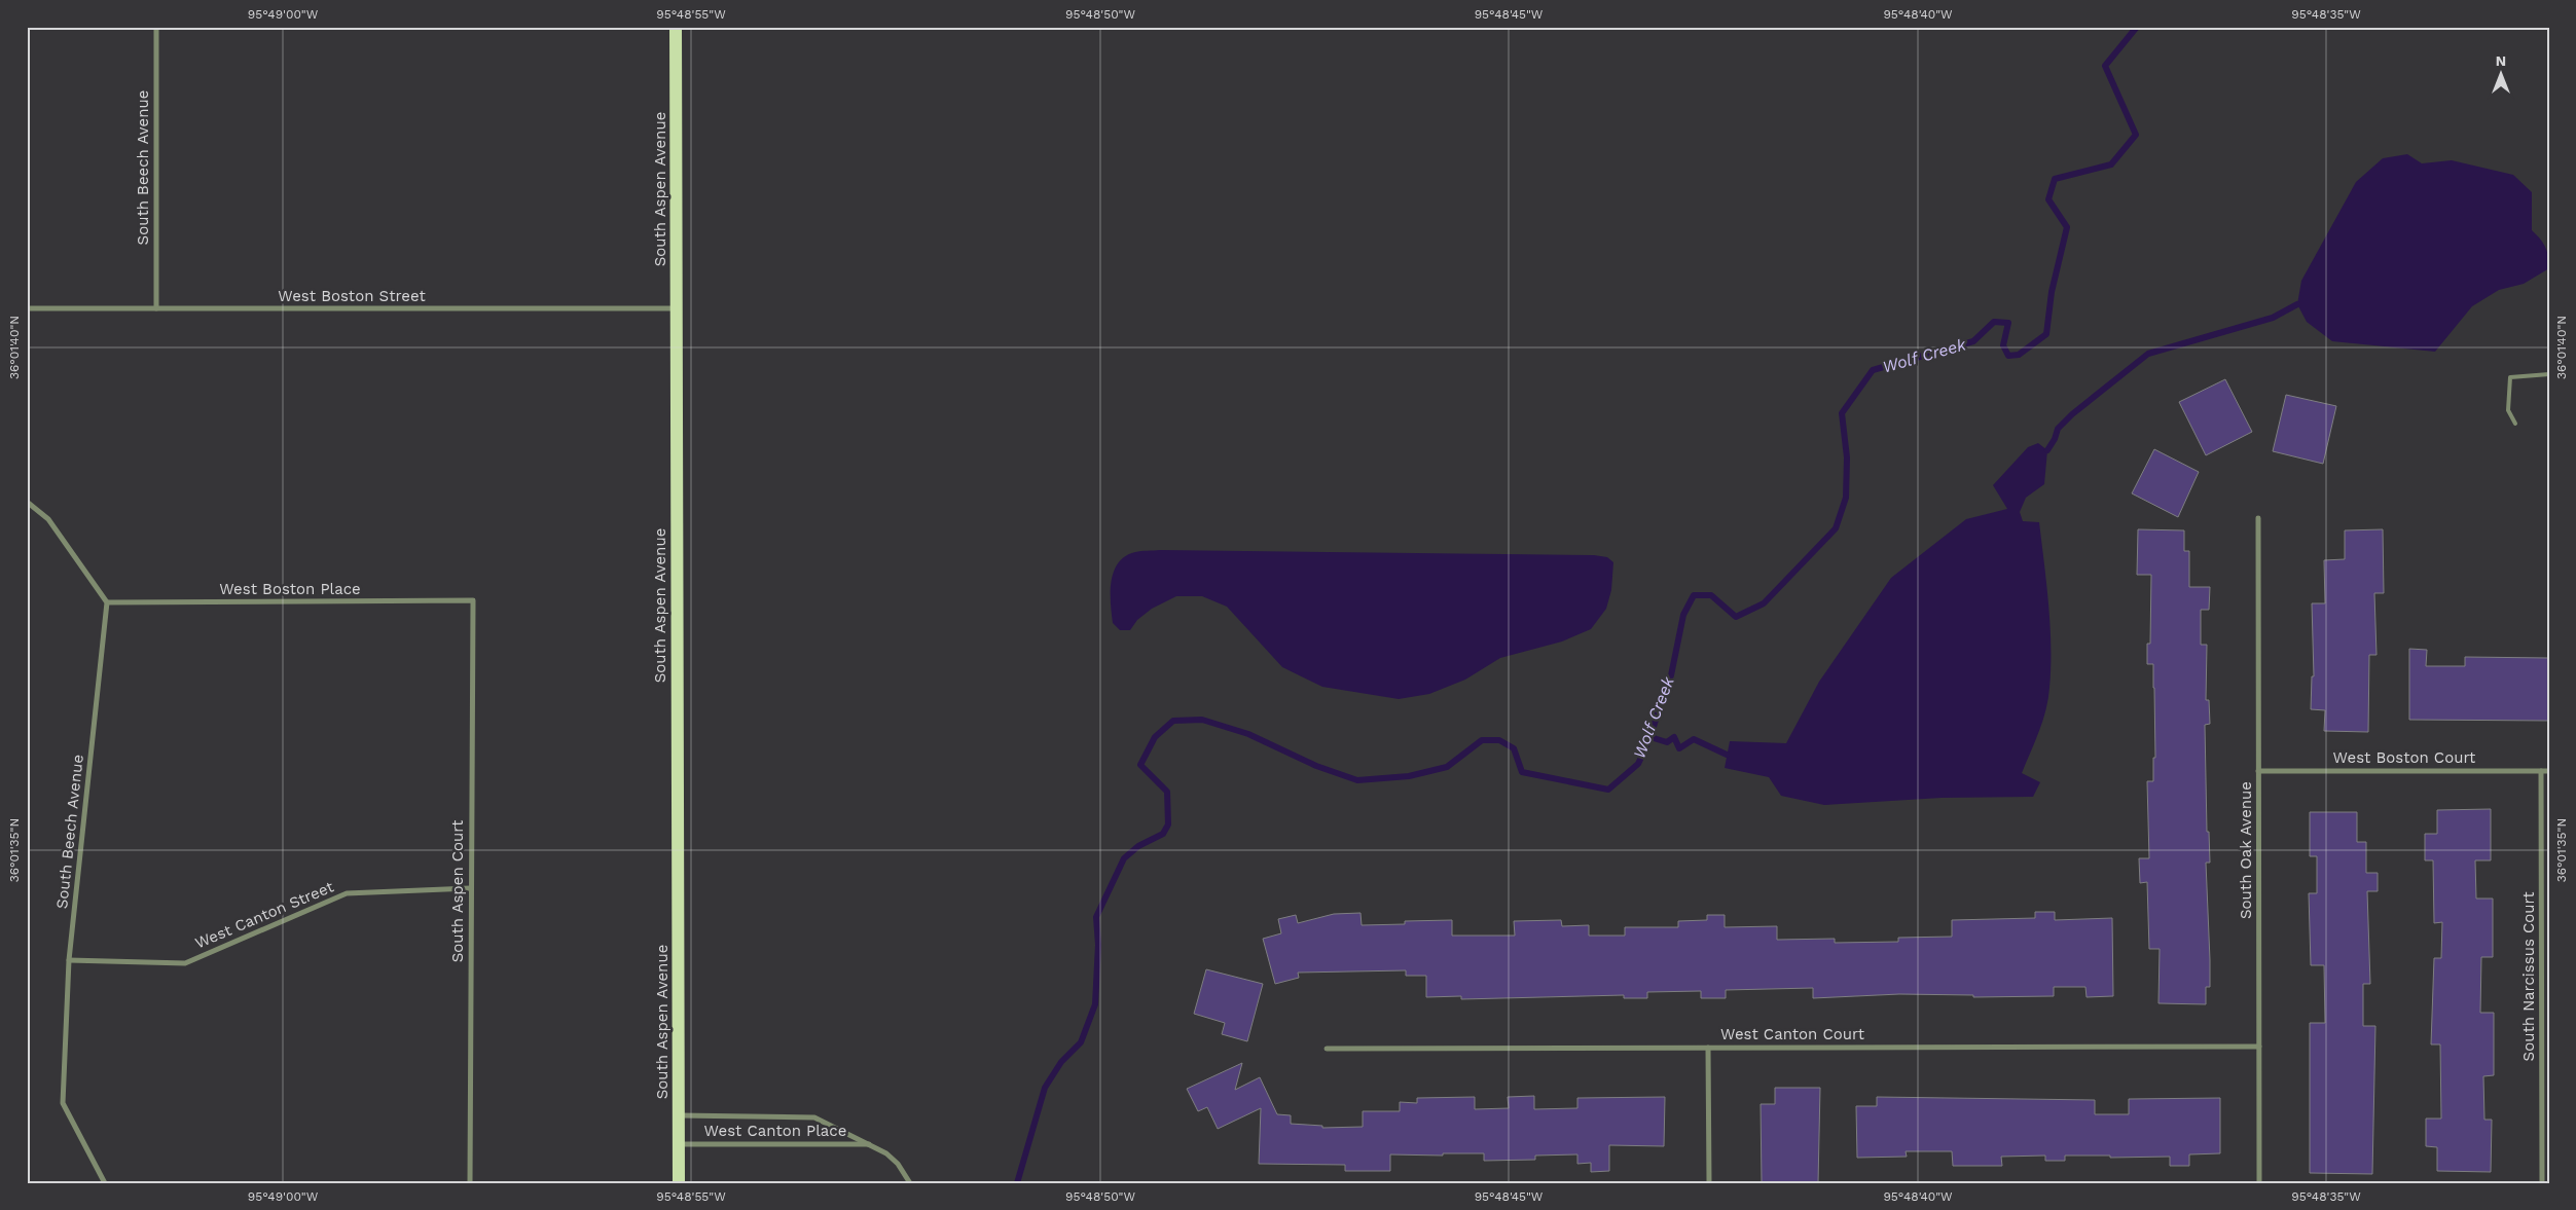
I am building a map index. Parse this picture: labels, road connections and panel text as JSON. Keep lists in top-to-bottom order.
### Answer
{
  "streets": {
    "main road": ["South Aspen Avenue"],
    "street": [
      "South Beech Avenue",
      "West Boston Street",
      "West Boston Place",
      "West Boston Court",
      "South Oak Avenue",
      "South Aspen Court",
      "West Canton Street",
      "South Narcissus Court",
      "West Canton Court",
      "West Canton Place"
    ]
  },
  "crossings": [
    ["South Beech Avenue", "West Boston Street"],
    ["South Beech Avenue", "West Boston Place"],
    ["South Beech Avenue", "West Canton Street"],
    ["South Aspen Avenue", "West Boston Street"],
    ["South Aspen Avenue", "West Canton Place"],
    ["West Boston Place", "South Aspen Court"],
    ["West Boston Court", "South Oak Avenue"],
    ["West Boston Court", "South Narcissus Court"],
    ["South Oak Avenue", "West Canton Court"],
    ["South Aspen Court", "West Canton Street"]
  ],
  "water": ["Wolf Creek"],
  "north": "top",
  "coordinates": [
    "95°49'00\"W",
    "95°48'55\"W",
    "95°48'50\"W",
    "95°48'45\"W",
    "95°48'40\"W",
    "95°48'35\"W",
    "36°01'40\"N",
    "36°01'35\"N"
  ]
}
